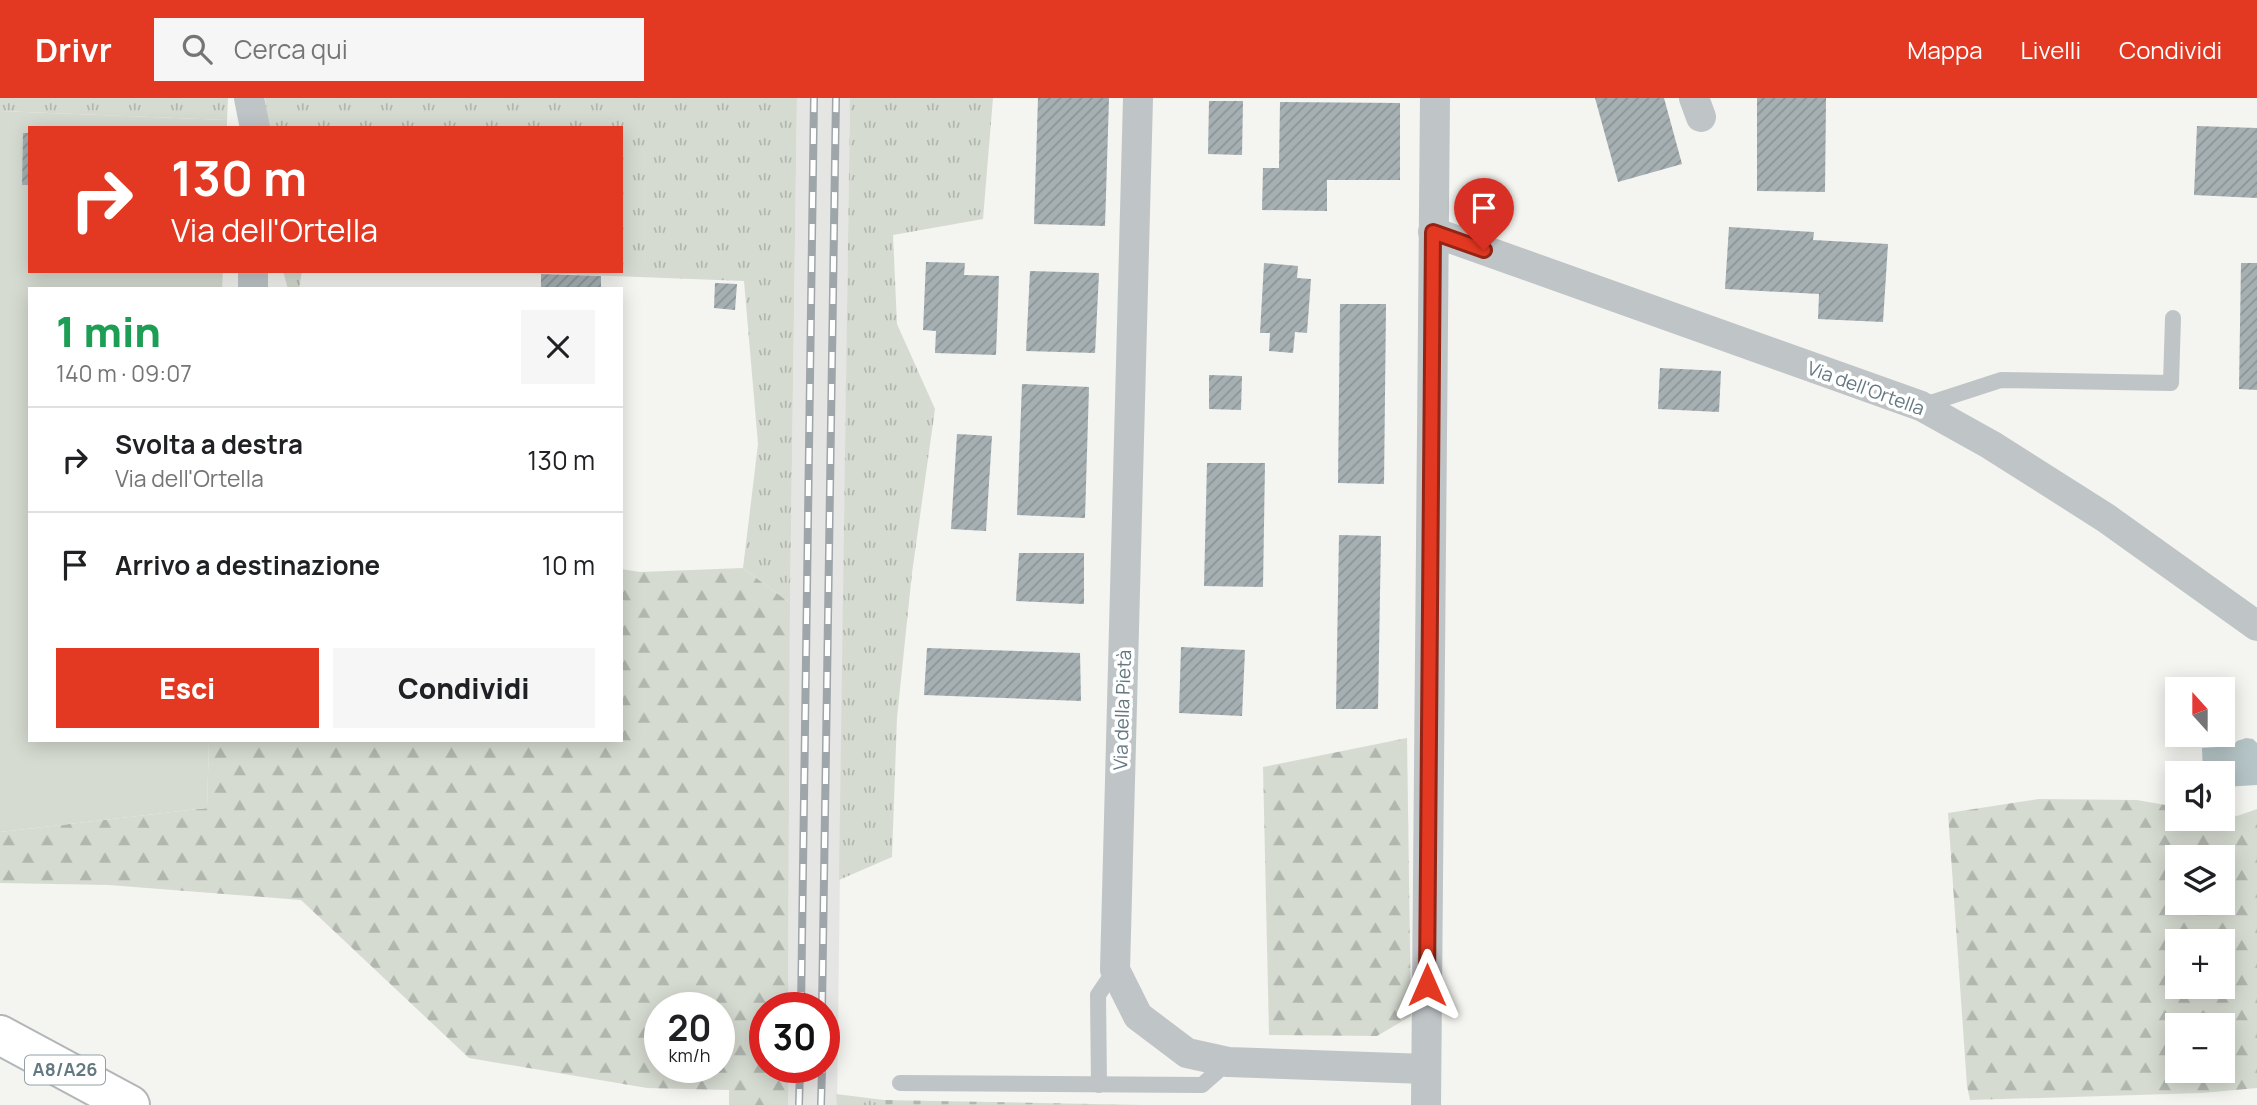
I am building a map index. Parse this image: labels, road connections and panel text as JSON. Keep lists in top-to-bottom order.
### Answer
{
  "streets": {
    "highway": ["A8/A26"],
    "street": ["Via dell'Ortella", "Via della Pietà"]
  },
  "north": "top",
  "page": {
    "header": "Drivr",
    "search": "Cerca qui",
    "nav": ["Mappa", "Livelli", "Condividi"],
    "turn": ["130 m", "Via dell'Ortella"],
    "heading": ["1 min", "140 m · 09:07"],
    "list": [
      {
        "name": "Svolta a destra",
        "note": "Via dell'Ortella",
        "value": "130 m"
      },
      {
        "name": "Arrivo a destinazione",
        "value": "10 m"
      }
    ],
    "buttons": ["Esci", "Condividi"],
    "map_buttons": ["+", "−"],
    "speed": "20 km/h",
    "limit": "30"
  }
}
